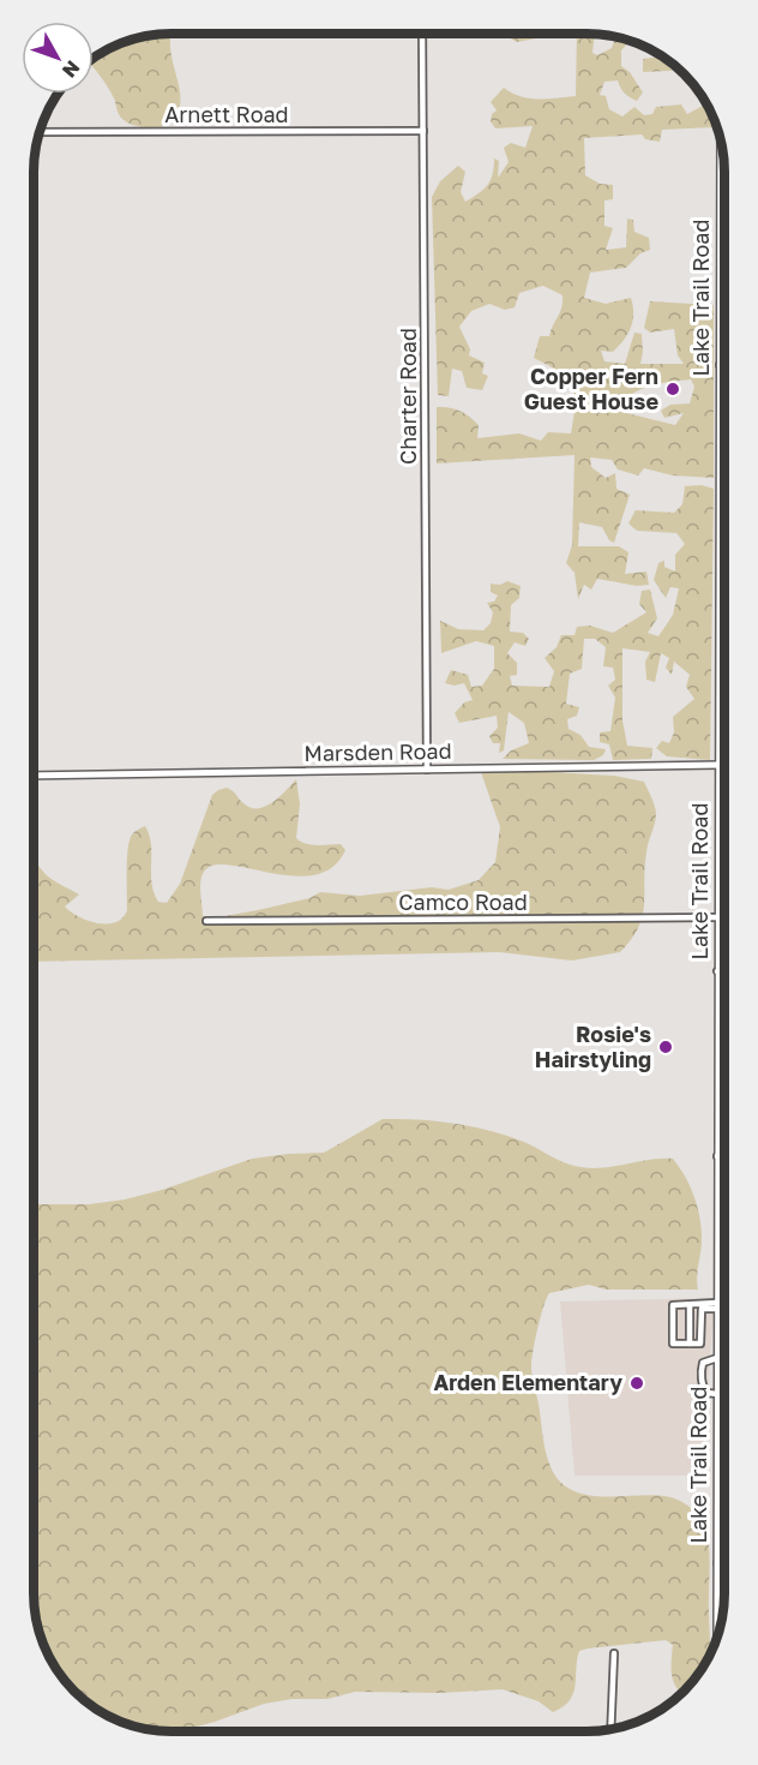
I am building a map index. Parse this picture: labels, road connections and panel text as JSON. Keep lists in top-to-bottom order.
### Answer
{
  "streets": {
    "street": [
      "Arnett Road",
      "Lake Trail Road",
      "Charter Road",
      "Marsden Road",
      "Camco Road"
    ]
  },
  "crossings": [
    ["Arnett Road", "Charter Road"],
    ["Lake Trail Road", "Marsden Road"],
    ["Lake Trail Road", "Camco Road"],
    ["Charter Road", "Marsden Road"]
  ],
  "places": ["Copper Fern Guest House", "Rosie's Hairstyling", "Arden Elementary"],
  "north": "bottom right"
}
